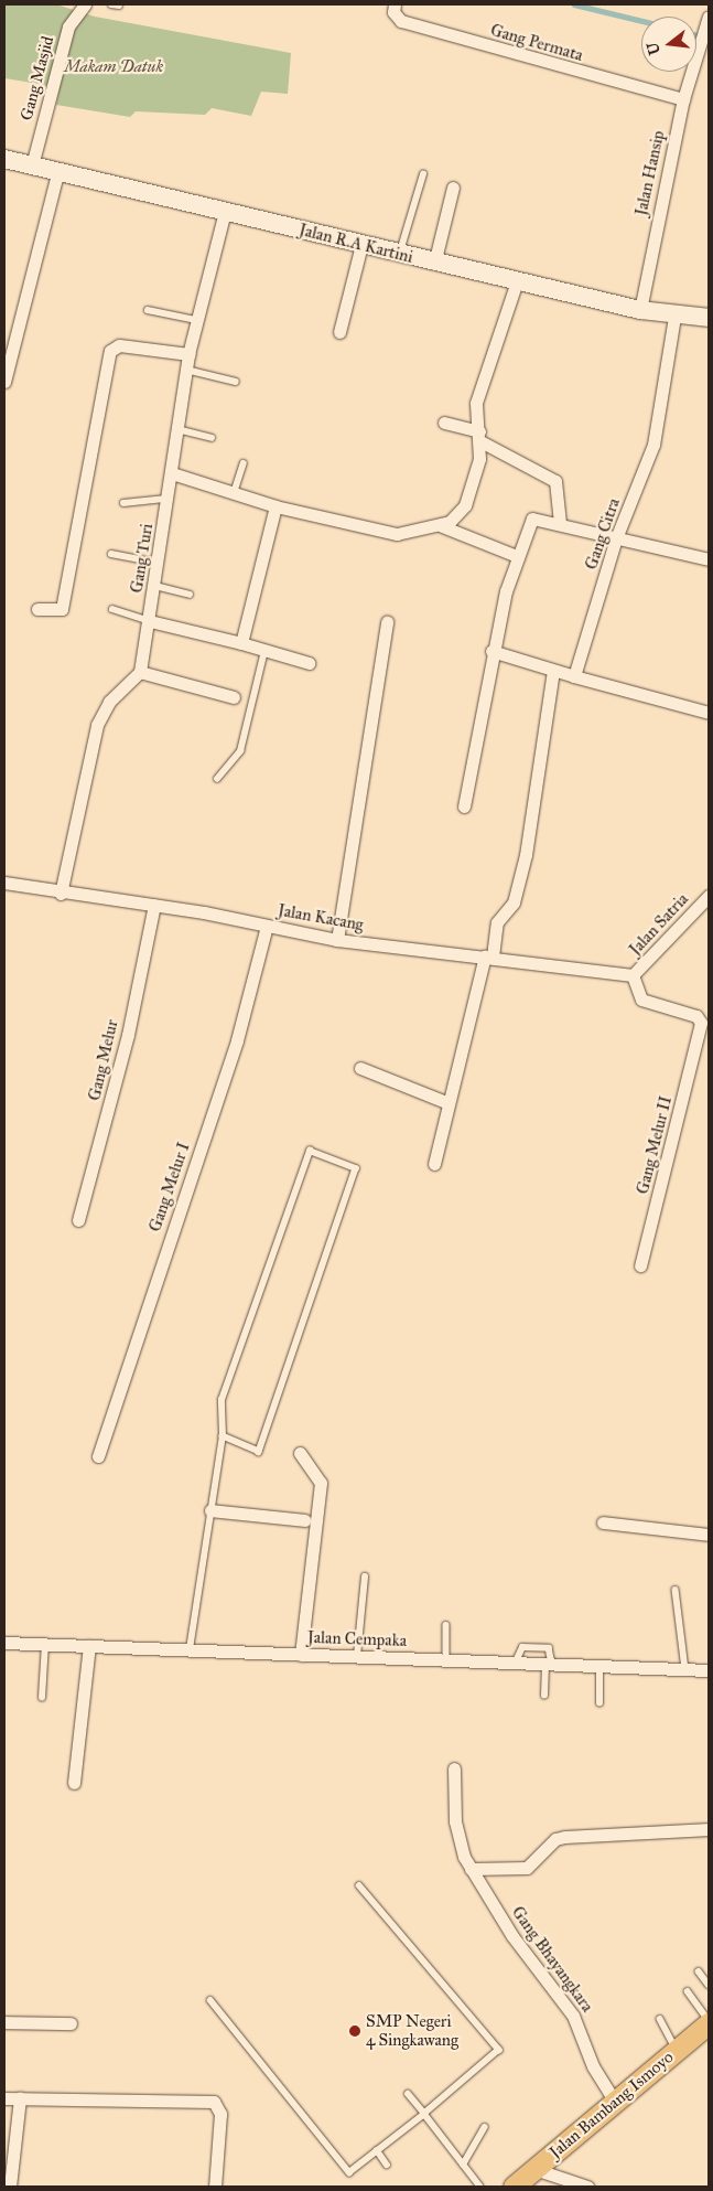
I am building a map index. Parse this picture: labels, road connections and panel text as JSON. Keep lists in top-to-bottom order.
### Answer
{
  "streets": {
    "main road": ["Jalan Bambang Ismoyo"],
    "street": [
      "Gang Permata",
      "Gang Masjid",
      "Jalan Hansip",
      "Jalan R.A Kartini",
      "Gang Citra",
      "Gang Turi",
      "Jalan Kacang",
      "Jalan Satria",
      "Gang Melur",
      "Gang Melur II",
      "Gang Melur I",
      "Jalan Cempaka",
      "Gang Bhayangkara"
    ]
  },
  "crossings": [
    ["Gang Permata", "Jalan Hansip"],
    ["Gang Masjid", "Jalan R.A Kartini"],
    ["Jalan Hansip", "Jalan R.A Kartini"],
    ["Jalan R.A Kartini", "Gang Citra"],
    ["Jalan R.A Kartini", "Gang Turi"],
    ["Jalan Kacang", "Jalan Satria"],
    ["Jalan Kacang", "Gang Melur"],
    ["Jalan Kacang", "Gang Melur II"],
    ["Jalan Kacang", "Gang Melur I"],
    ["Jalan Satria", "Gang Melur II"],
    ["Gang Bhayangkara", "Jalan Bambang Ismoyo"]
  ],
  "parks": ["Makam Datuk"],
  "places": ["SMP Negeri 4 Singkawang"],
  "north": "left"
}
